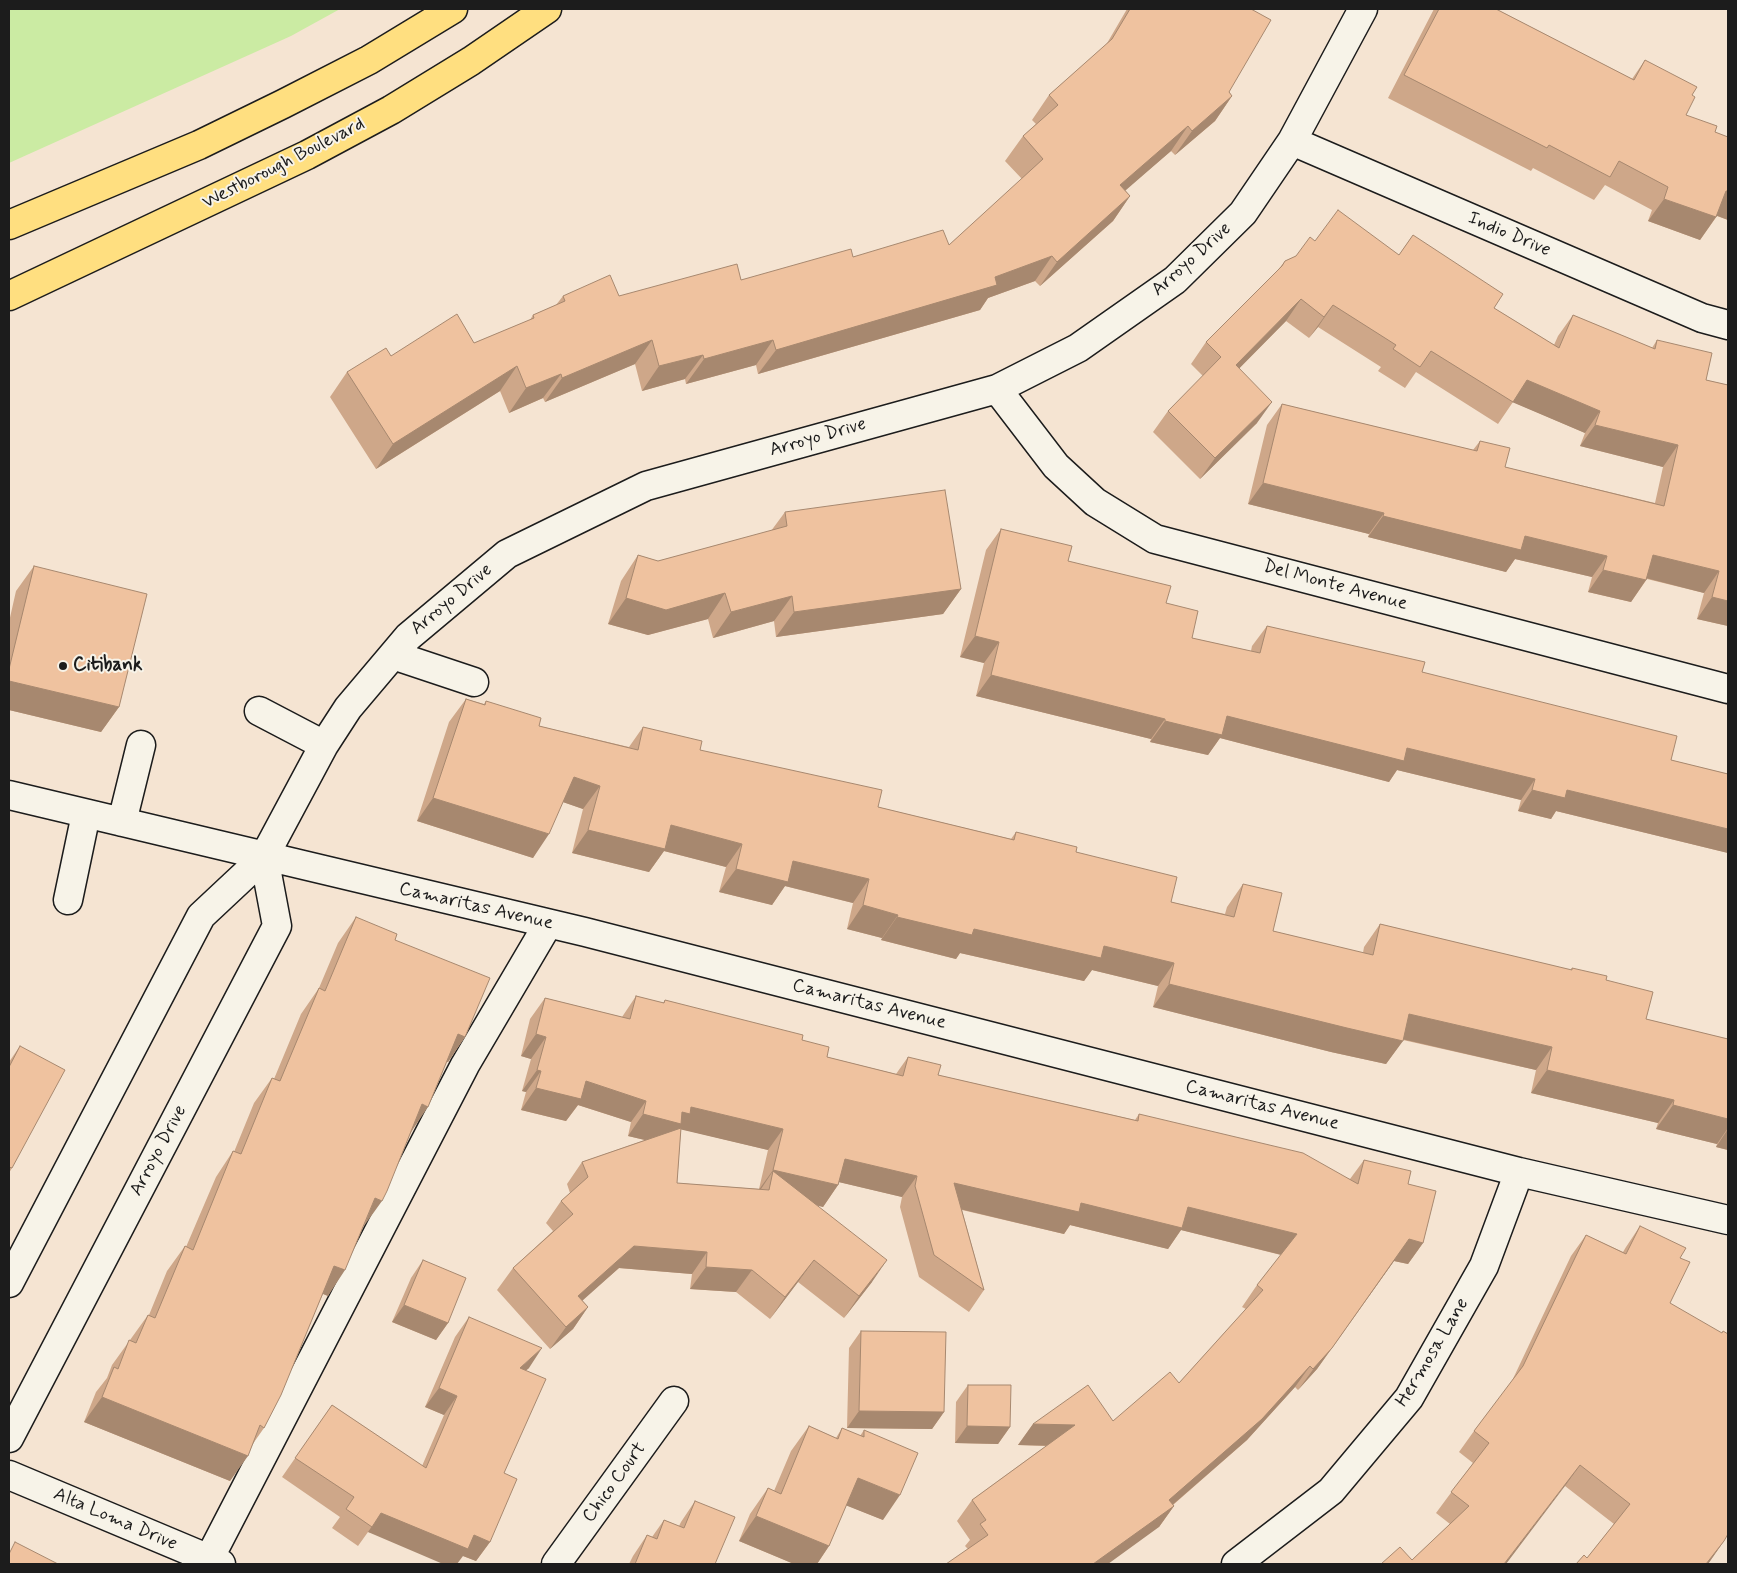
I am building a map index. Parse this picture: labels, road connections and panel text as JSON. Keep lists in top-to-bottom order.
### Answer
{
  "streets": {
    "main road": ["Westborough Boulevard"],
    "street": [
      "Indio Drive",
      "Arroyo Drive",
      "Del Monte Avenue",
      "Camaritas Avenue",
      "Hermosa Lane",
      "Chico Court",
      "Alta Loma Drive"
    ]
  },
  "crossings": [
    ["Indio Drive", "Arroyo Drive"],
    ["Arroyo Drive", "Del Monte Avenue"],
    ["Arroyo Drive", "Camaritas Avenue"],
    ["Camaritas Avenue", "Hermosa Lane"]
  ],
  "places": ["Citibank"]
}
